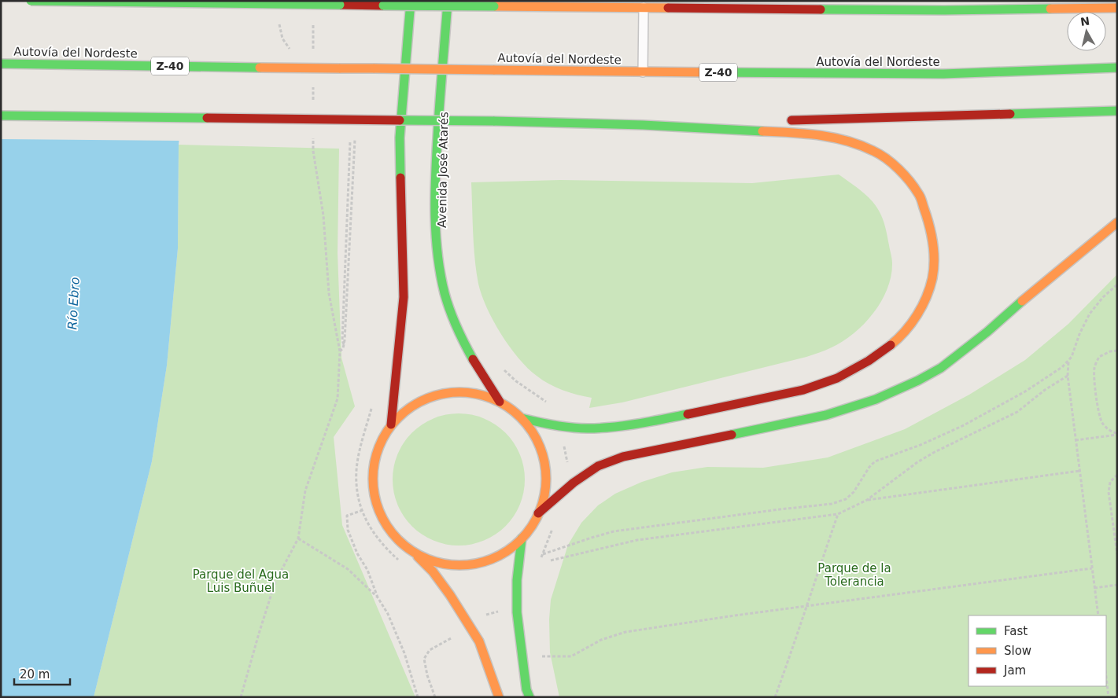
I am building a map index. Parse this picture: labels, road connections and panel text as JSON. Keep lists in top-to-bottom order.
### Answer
{
  "streets": {
    "main road": ["Autovía del Nordeste", "Z-40", "Avenida José Atarés"]
  },
  "water": ["Río Ebro"],
  "parks": ["Parque de la Tolerancia", "Parque del Agua Luis Buñuel"],
  "legend": ["Fast", "Slow", "Jam"],
  "scale_bar": "20 m",
  "north": "top"
}
